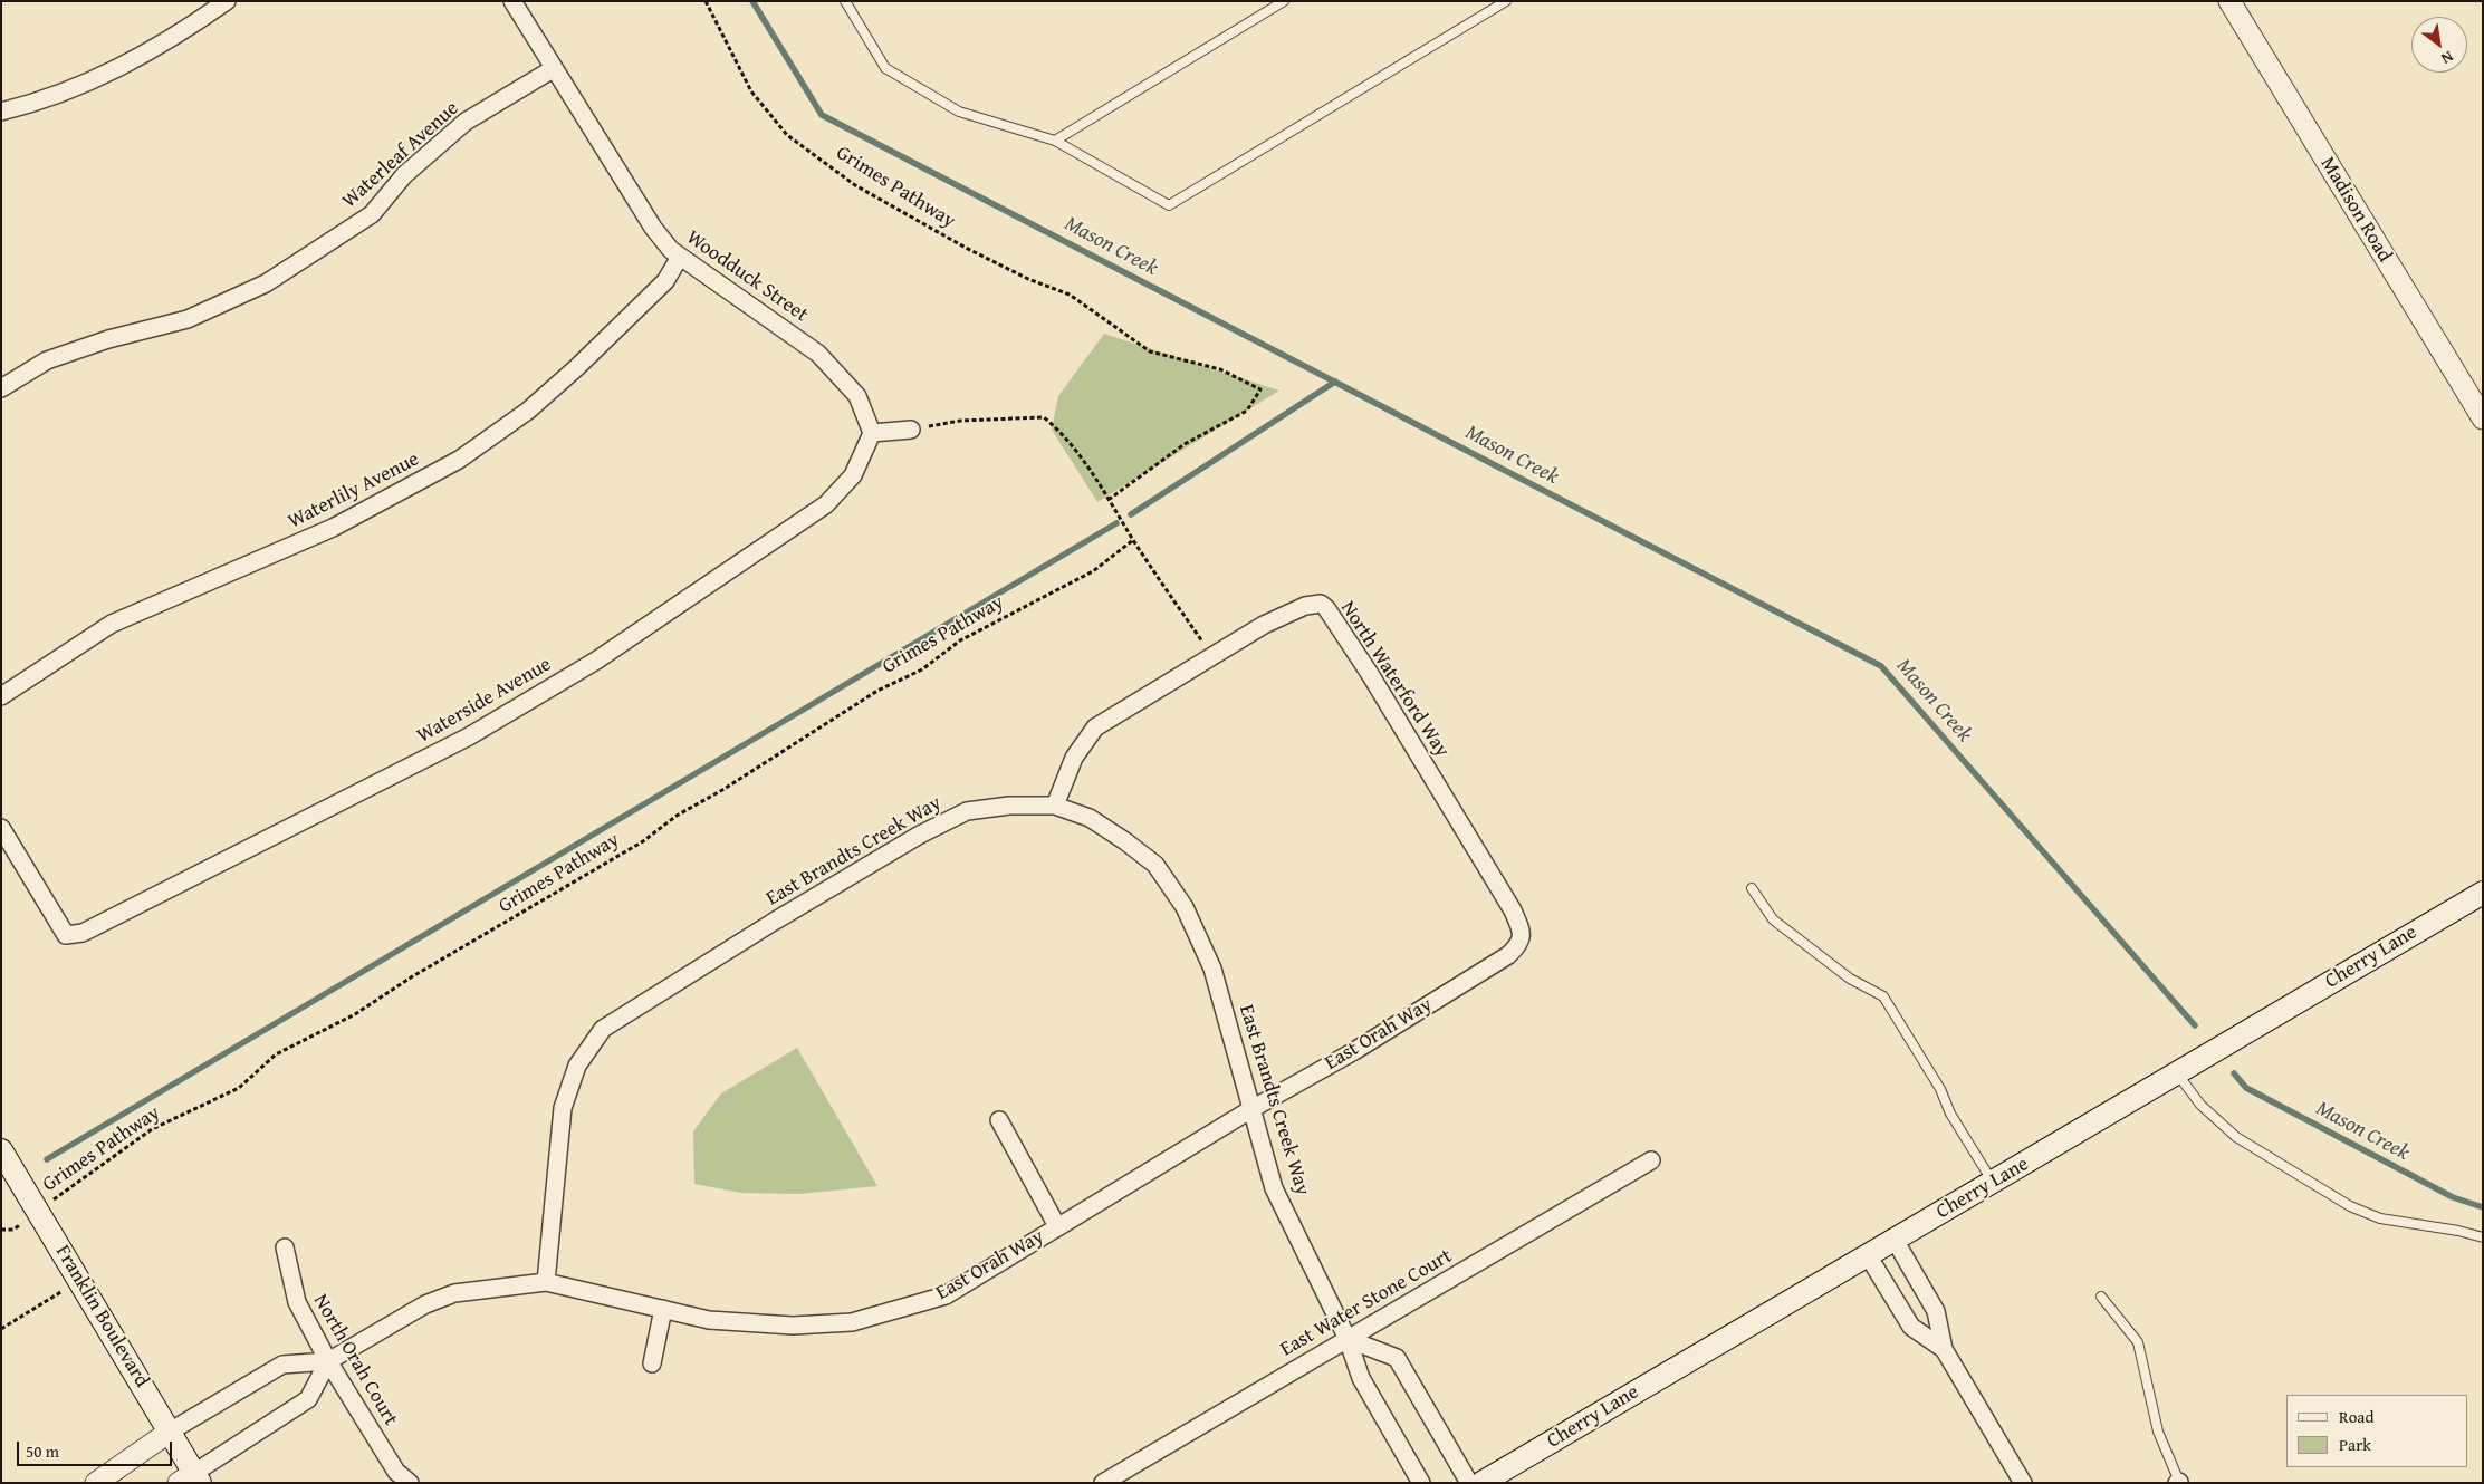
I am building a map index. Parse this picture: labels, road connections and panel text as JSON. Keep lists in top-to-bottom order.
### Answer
{
  "streets": {
    "main road": ["Cherry Lane", "Franklin Boulevard"],
    "street": [
      "Waterleaf Avenue",
      "Madison Road",
      "Woodduck Street",
      "Waterlily Avenue",
      "North Waterford Way",
      "Waterside Avenue",
      "East Brandts Creek Way",
      "East Orah Way",
      "East Water Stone Court",
      "North Orah Court"
    ],
    "path": ["Grimes Pathway"]
  },
  "crossings": [
    ["Waterleaf Avenue", "Woodduck Street"],
    ["Grimes Pathway", "Franklin Boulevard"],
    ["Woodduck Street", "Waterlily Avenue"],
    ["Woodduck Street", "Waterside Avenue"],
    ["North Waterford Way", "East Brandts Creek Way"],
    ["North Waterford Way", "East Orah Way"],
    ["East Brandts Creek Way", "East Orah Way"],
    ["East Brandts Creek Way", "East Water Stone Court"],
    ["East Orah Way", "Franklin Boulevard"],
    ["East Orah Way", "North Orah Court"]
  ],
  "water": ["Mason Creek"],
  "legend": ["Road", "Park"],
  "scale_bar": "50 m",
  "north": "bottom right"
}
